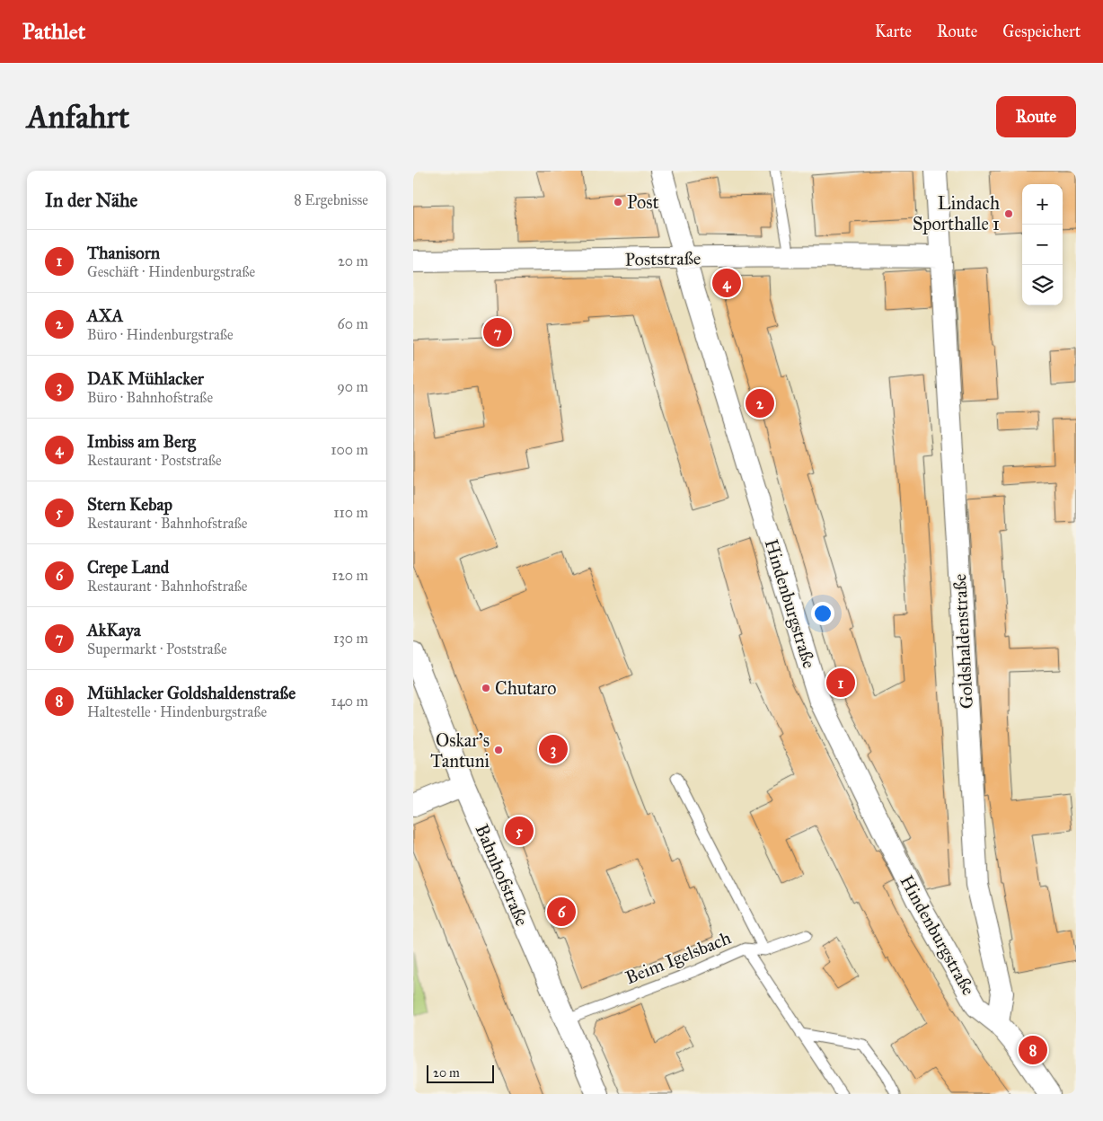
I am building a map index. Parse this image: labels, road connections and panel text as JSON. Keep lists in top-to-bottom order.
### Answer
{
  "streets": {
    "street": [
      "Poststraße",
      "Hindenburgstraße",
      "Goldshaldenstraße",
      "Bahnhofstraße"
    ],
    "lane": ["Beim Igelsbach"]
  },
  "crossings": [
    ["Poststraße", "Hindenburgstraße"],
    ["Poststraße", "Goldshaldenstraße"],
    ["Hindenburgstraße", "Goldshaldenstraße"],
    ["Bahnhofstraße", "Beim Igelsbach"]
  ],
  "places": [
    "Post",
    "Lindach Sporthalle 1",
    "Chutaro",
    "Oskar's Tantuni"
  ],
  "scale_bar": "20 m",
  "page": {
    "header": "Pathlet",
    "nav": ["Karte", "Route", "Gespeichert"],
    "buttons": "Route",
    "title": "Anfahrt",
    "heading": ["In der Nähe", "8 Ergebnisse"],
    "map_buttons": ["+", "−"],
    "list": [
      {
        "mark": "1",
        "name": "Thanisorn",
        "note": "Geschäft · Hindenburgstraße",
        "value": "20 m"
      },
      {
        "mark": "2",
        "name": "AXA",
        "note": "Büro · Hindenburgstraße",
        "value": "60 m"
      },
      {
        "mark": "3",
        "name": "DAK Mühlacker",
        "note": "Büro · Bahnhofstraße",
        "value": "90 m"
      },
      {
        "mark": "4",
        "name": "Imbiss am Berg",
        "note": "Restaurant · Poststraße",
        "value": "100 m"
      },
      {
        "mark": "5",
        "name": "Stern Kebap",
        "note": "Restaurant · Bahnhofstraße",
        "value": "110 m"
      },
      {
        "mark": "6",
        "name": "Crepe Land",
        "note": "Restaurant · Bahnhofstraße",
        "value": "120 m"
      },
      {
        "mark": "7",
        "name": "AkKaya",
        "note": "Supermarkt · Poststraße",
        "value": "130 m"
      },
      {
        "mark": "8",
        "name": "Mühlacker Goldshaldenstraße",
        "note": "Haltestelle · Hindenburgstraße",
        "value": "140 m"
      }
    ],
    "pins": [
      "4",
      "7",
      "2",
      "1",
      "3",
      "5",
      "6",
      "8"
    ],
    "scale": "20 m"
  }
}
